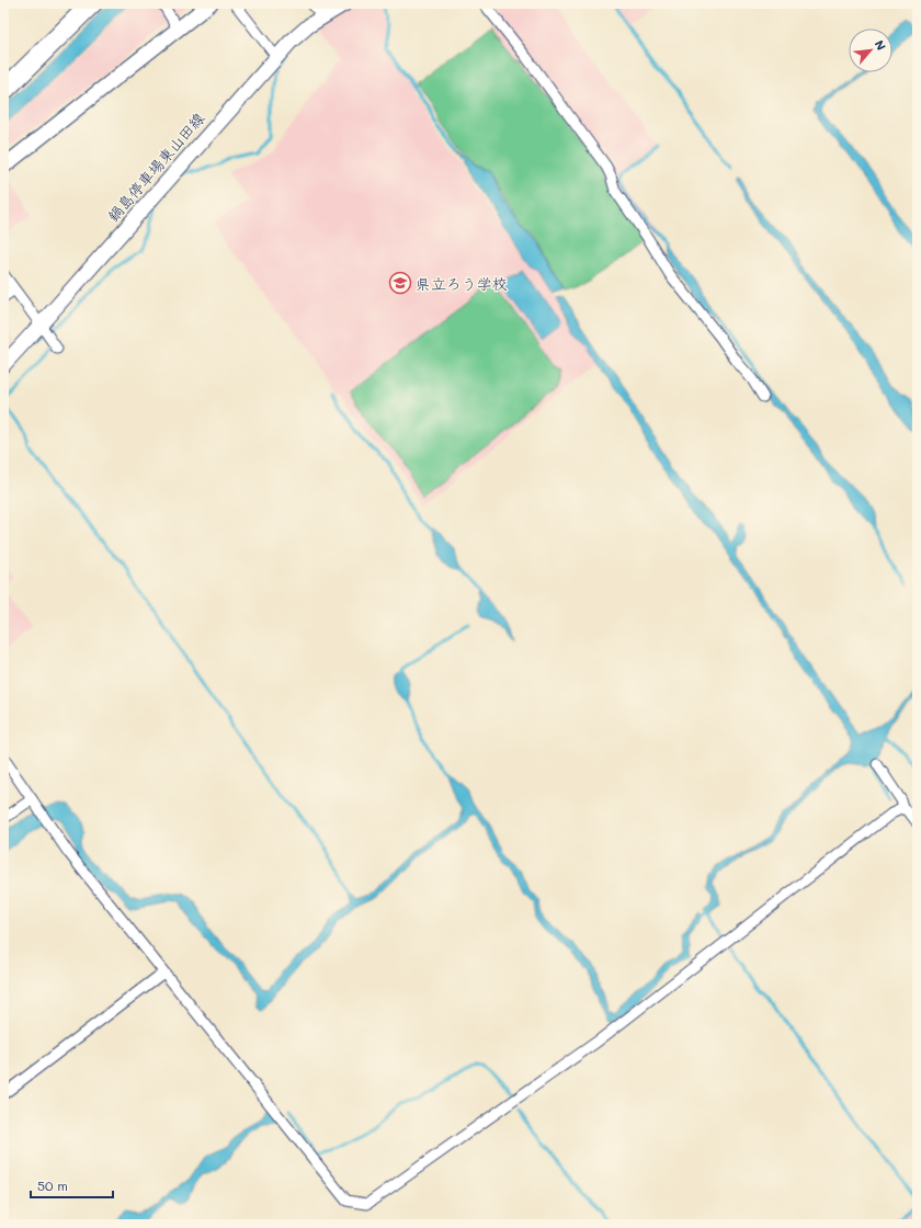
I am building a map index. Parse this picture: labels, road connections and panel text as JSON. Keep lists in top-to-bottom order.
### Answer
{
  "streets": {
    "main road": ["鍋島停車場東山田線"]
  },
  "places": {
    "school or university": ["県立ろう学校"]
  },
  "scale_bar": "50 m",
  "north": "top right"
}
